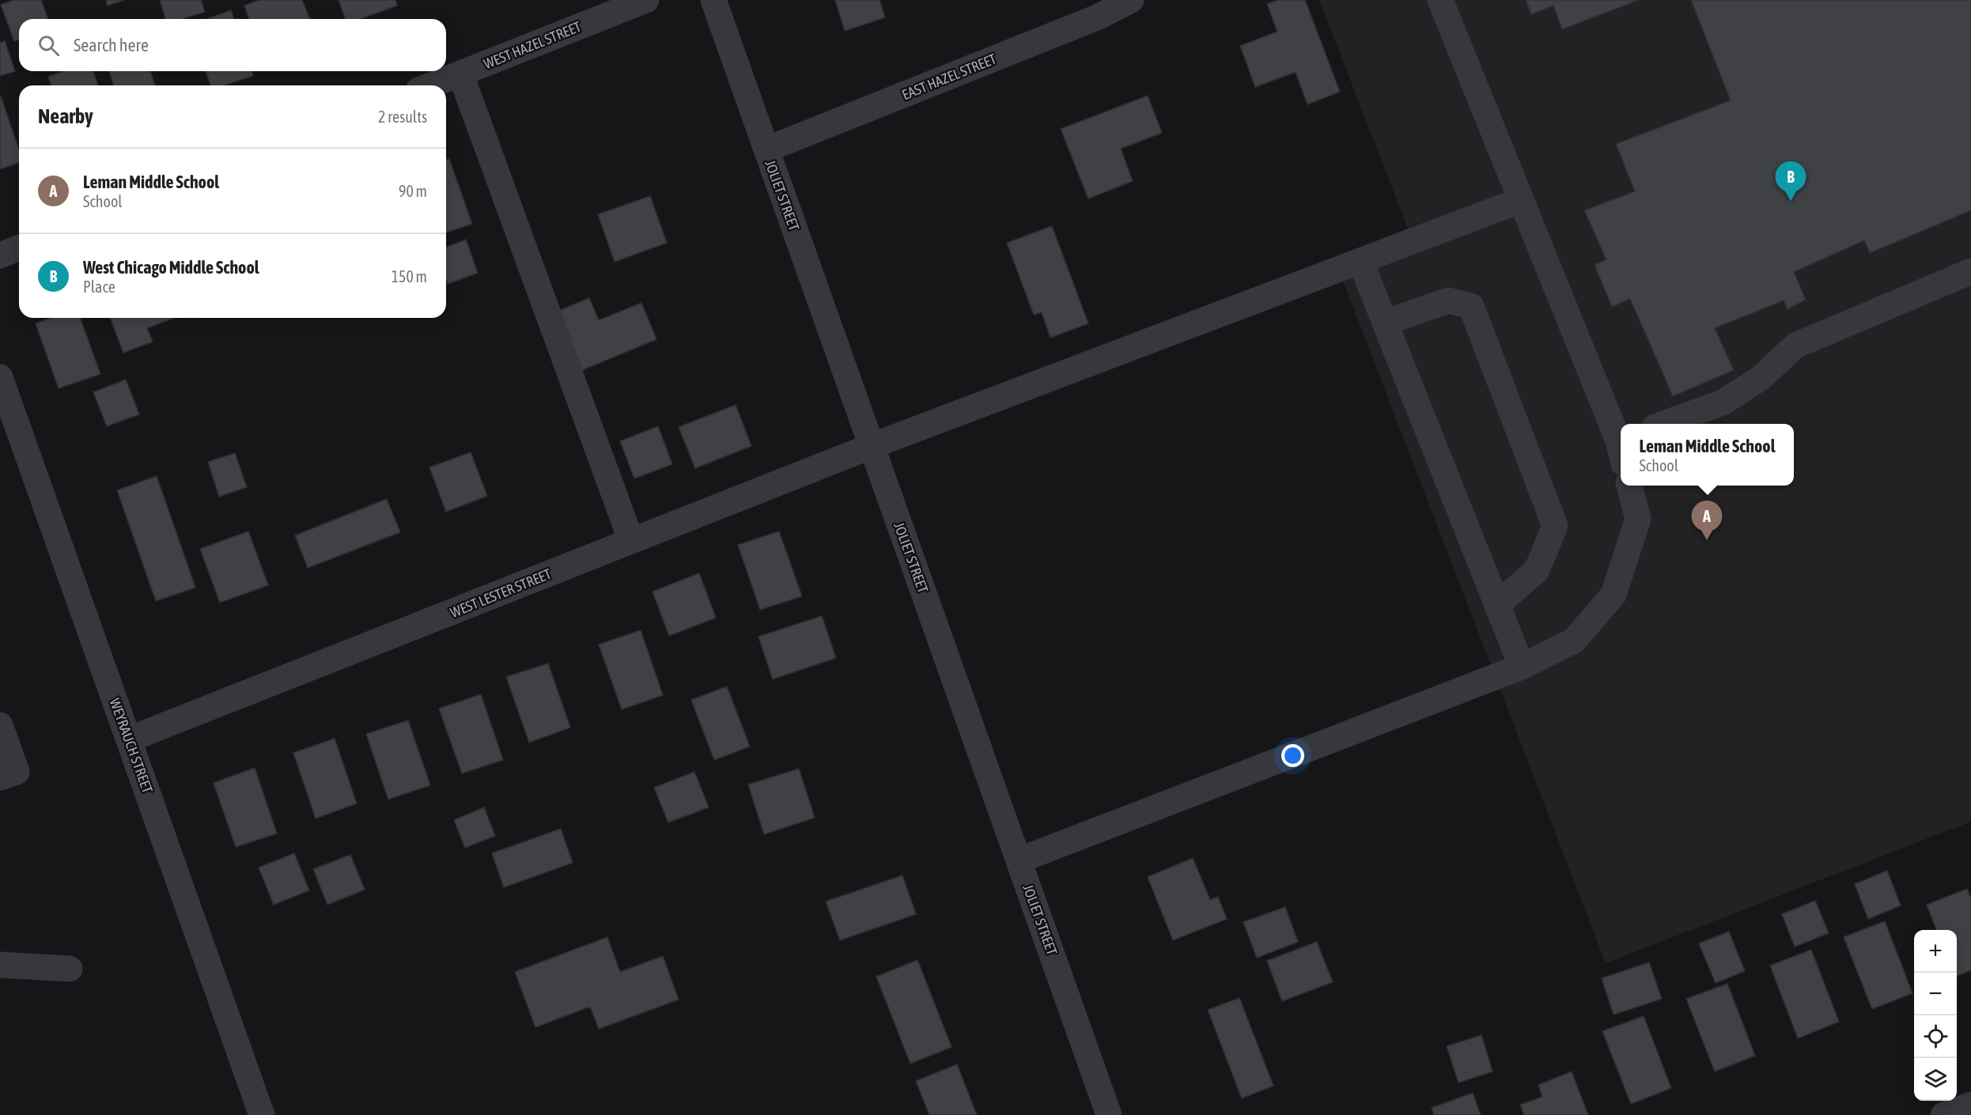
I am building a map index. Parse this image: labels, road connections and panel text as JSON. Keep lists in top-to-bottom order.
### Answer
{
  "streets": {
    "street": [
      "WEST HAZEL STREET",
      "EAST HAZEL STREET",
      "JOLIET STREET",
      "WEST LESTER STREET",
      "WEYRAUCH STREET"
    ]
  },
  "crossings": [
    ["EAST HAZEL STREET", "JOLIET STREET"],
    ["JOLIET STREET", "WEST LESTER STREET"],
    ["WEST LESTER STREET", "WEYRAUCH STREET"]
  ],
  "page": {
    "search": "Search here",
    "heading": ["Nearby", "2 results"],
    "list": [
      {
        "mark": "A",
        "name": "Leman Middle School",
        "note": "School",
        "value": "90 m"
      },
      {
        "mark": "B",
        "name": "West Chicago Middle School",
        "note": "Place",
        "value": "150 m"
      }
    ],
    "pins": ["B", "A"],
    "popup": ["Leman Middle School", "School"],
    "map_buttons": ["+", "−"]
  }
}
